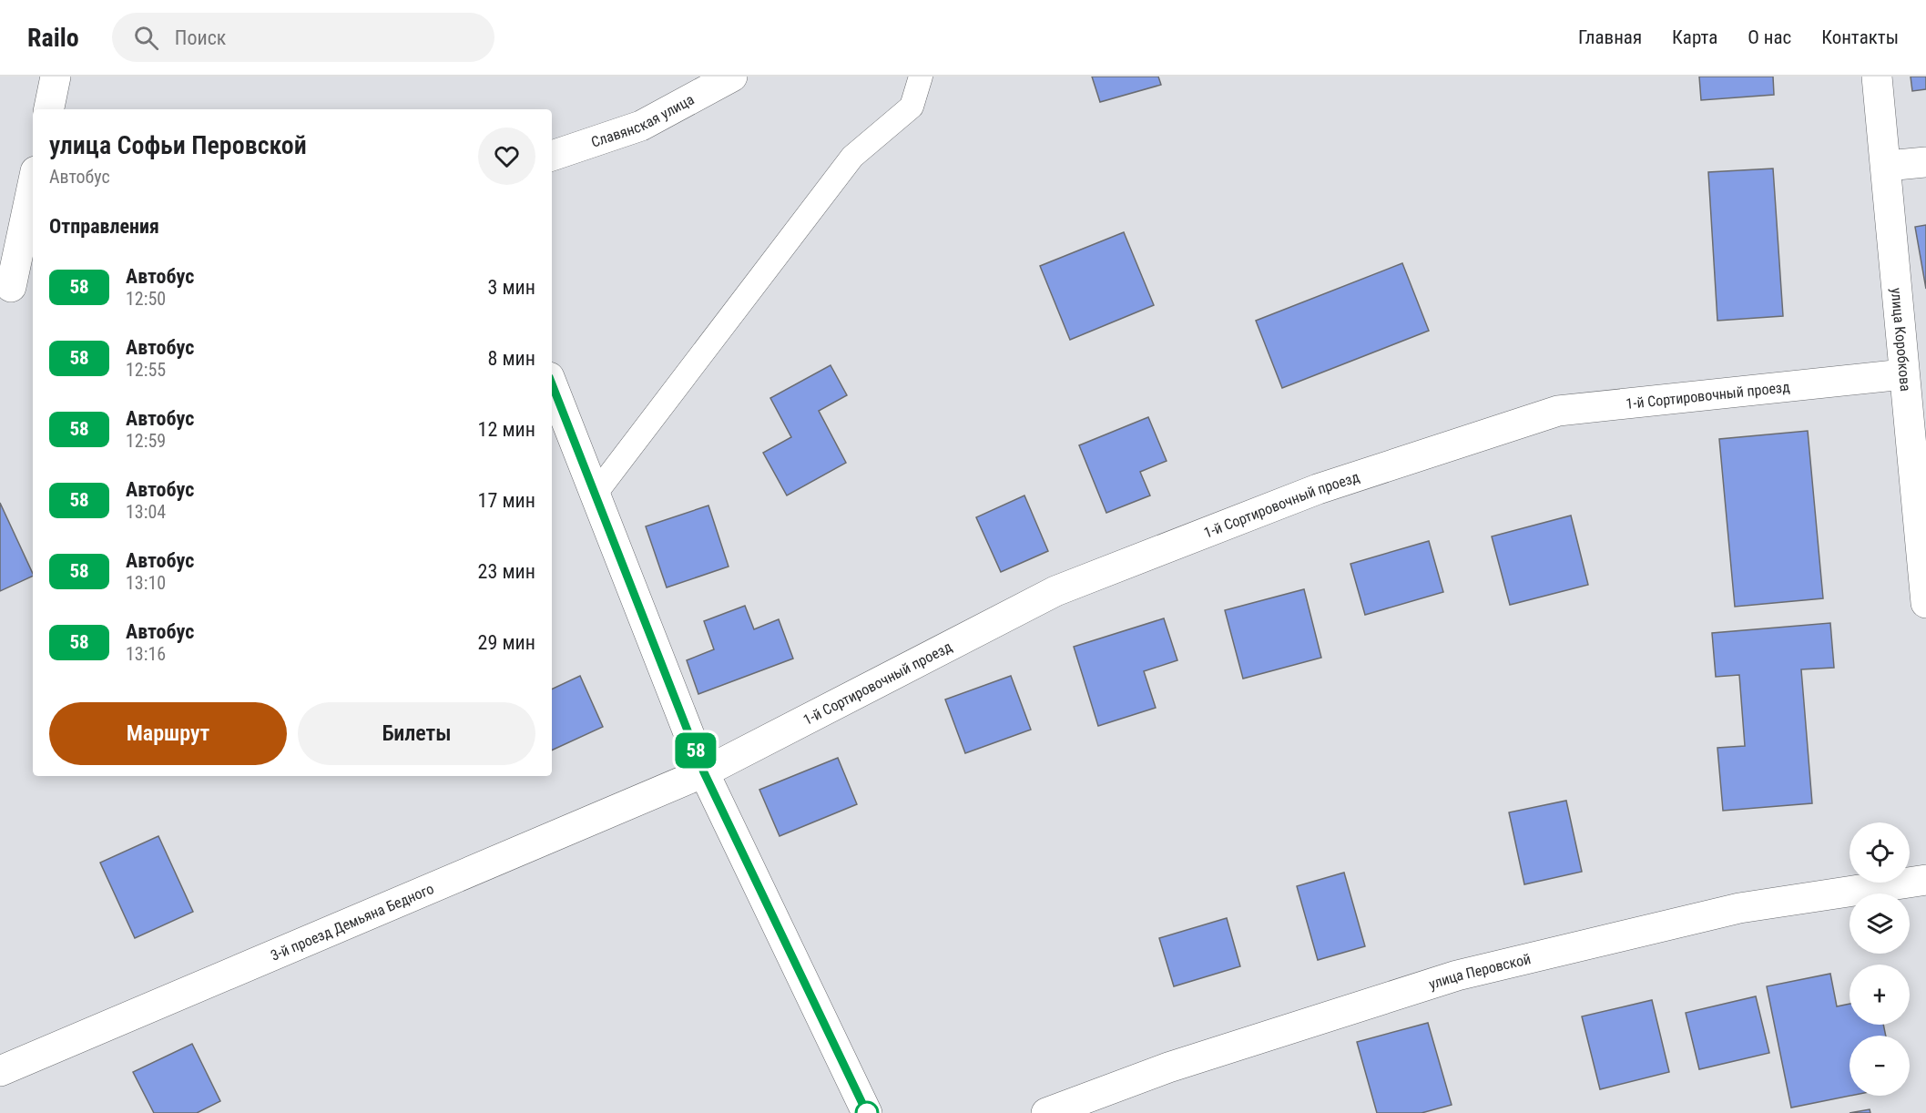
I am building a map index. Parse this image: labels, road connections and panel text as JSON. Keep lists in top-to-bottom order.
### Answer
{
  "streets": {
    "street": [
      "Славянская улица",
      "улица Коробкова",
      "1-й Сортировочный проезд",
      "3-й проезд Демьяна Бедного",
      "улица Перовской"
    ]
  },
  "crossings": [
    ["улица Коробкова", "1-й Сортировочный проезд"],
    ["1-й Сортировочный проезд", "3-й проезд Демьяна Бедного"]
  ],
  "lines": ["bus line 58"],
  "page": {
    "header": "Railo",
    "search": "Поиск",
    "nav": [
      "Главная",
      "Карта",
      "О нас",
      "Контакты"
    ],
    "on_map": "58",
    "heading": [
      ["улица Софьи Перовской", "Автобус"],
      "Отправления"
    ],
    "list": [
      {
        "mark": "58",
        "name": "Автобус",
        "note": "12:50",
        "value": "3 мин"
      },
      {
        "mark": "58",
        "name": "Автобус",
        "note": "12:55",
        "value": "8 мин"
      },
      {
        "mark": "58",
        "name": "Автобус",
        "note": "12:59",
        "value": "12 мин"
      },
      {
        "mark": "58",
        "name": "Автобус",
        "note": "13:04",
        "value": "17 мин"
      },
      {
        "mark": "58",
        "name": "Автобус",
        "note": "13:10",
        "value": "23 мин"
      },
      {
        "mark": "58",
        "name": "Автобус",
        "note": "13:16",
        "value": "29 мин"
      }
    ],
    "buttons": ["Маршрут", "Билеты"],
    "map_buttons": ["+", "−"]
  }
}
